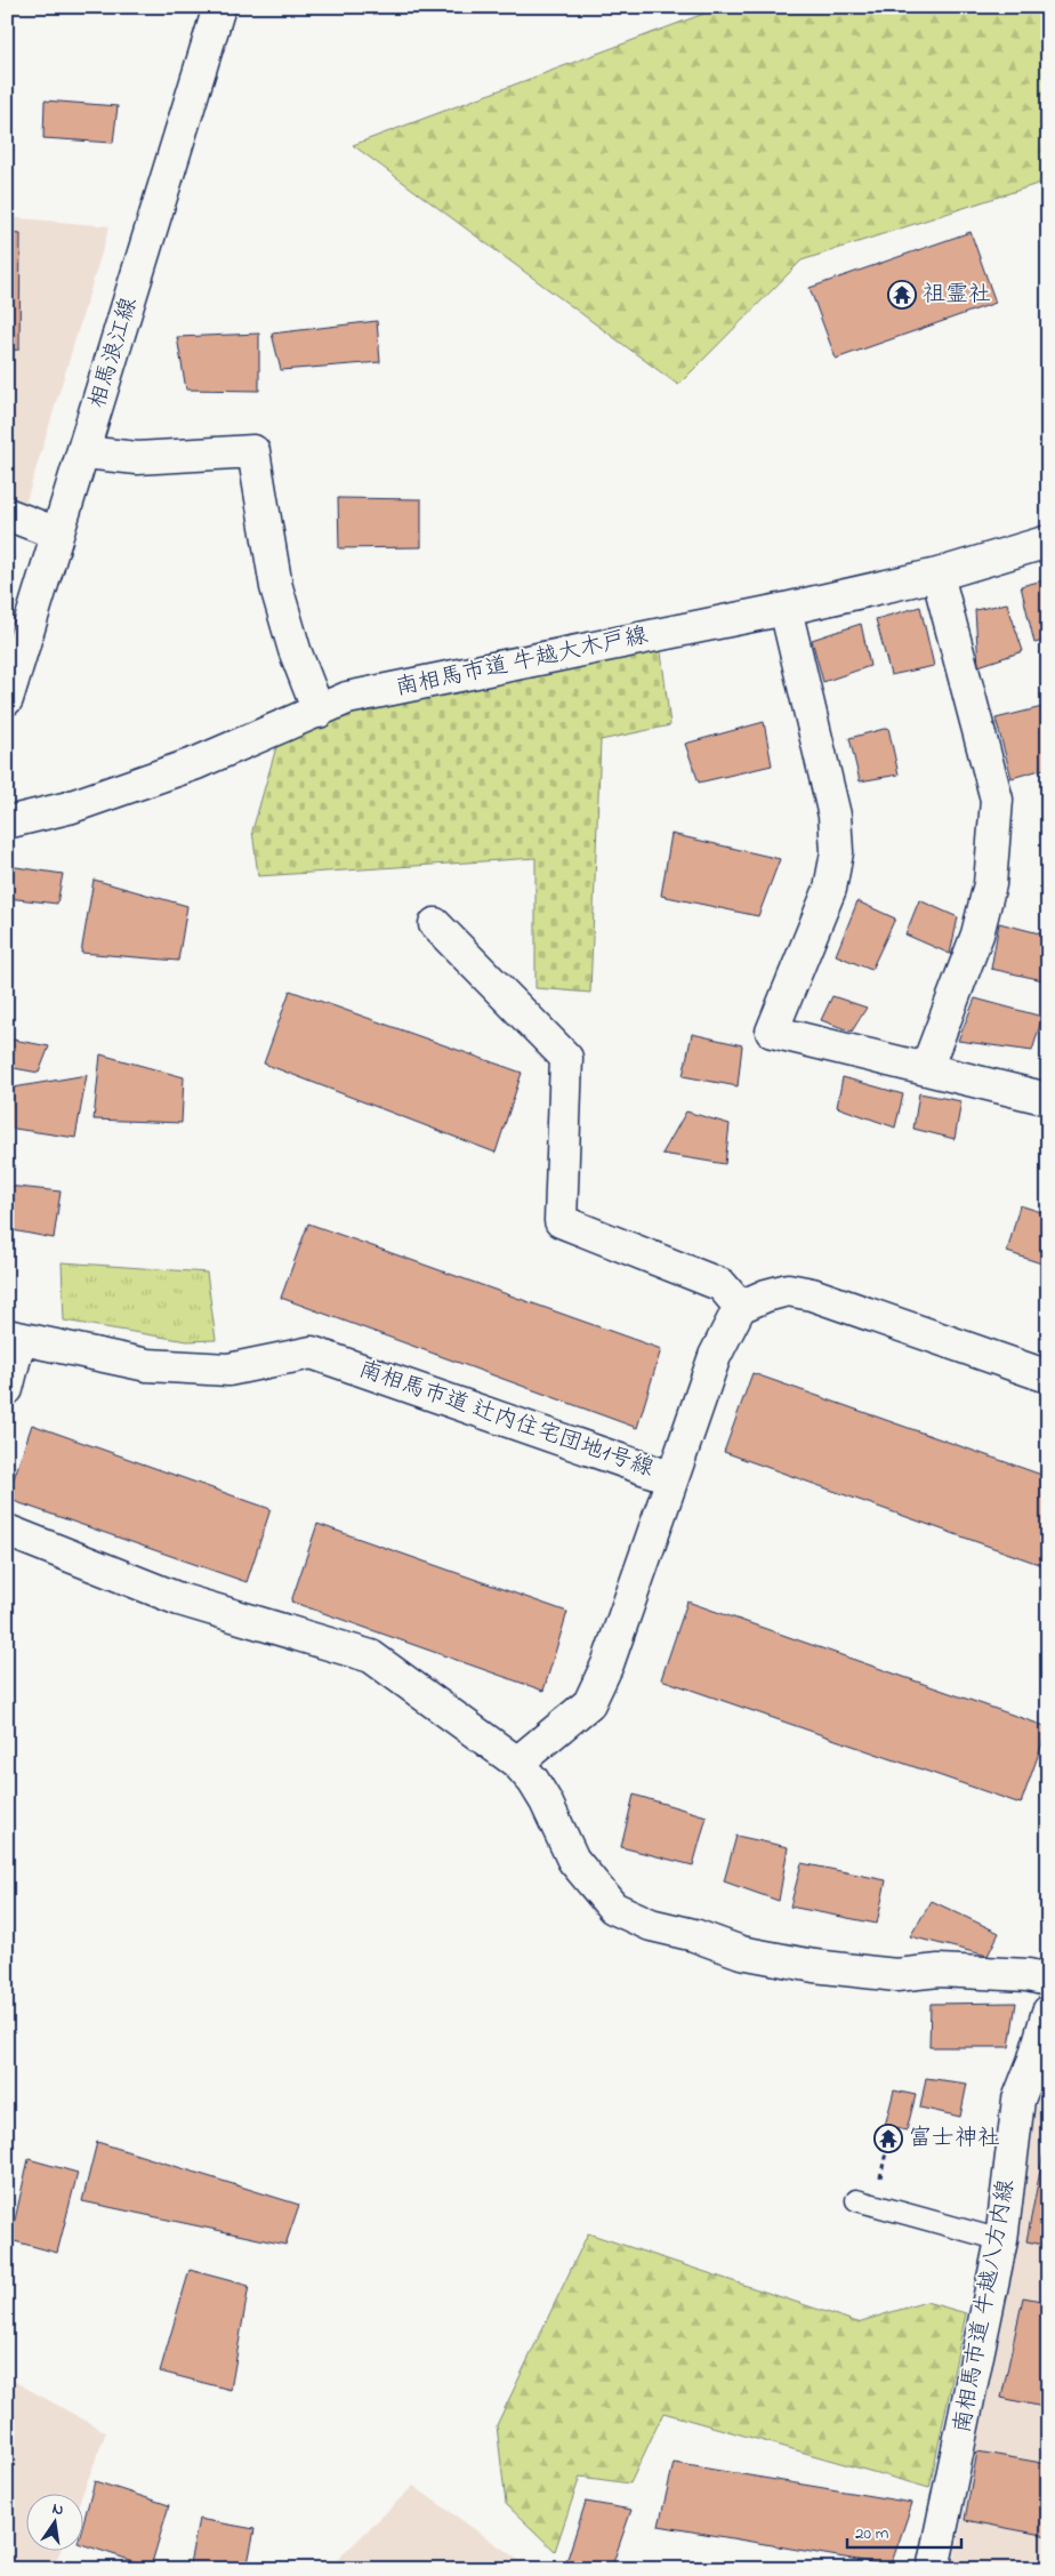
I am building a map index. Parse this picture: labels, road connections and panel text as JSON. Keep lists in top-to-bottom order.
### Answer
{
  "streets": {
    "street": [
      "相馬浪江線",
      "南相馬市道 牛越大木戸線",
      "南相馬市道 辻内住宅団地1号線",
      "南相馬市道 牛越八方内線"
    ]
  },
  "places": {
    "temple": ["祖霊社", "富士神社"]
  },
  "scale_bar": "20 m",
  "north": "top"
}
